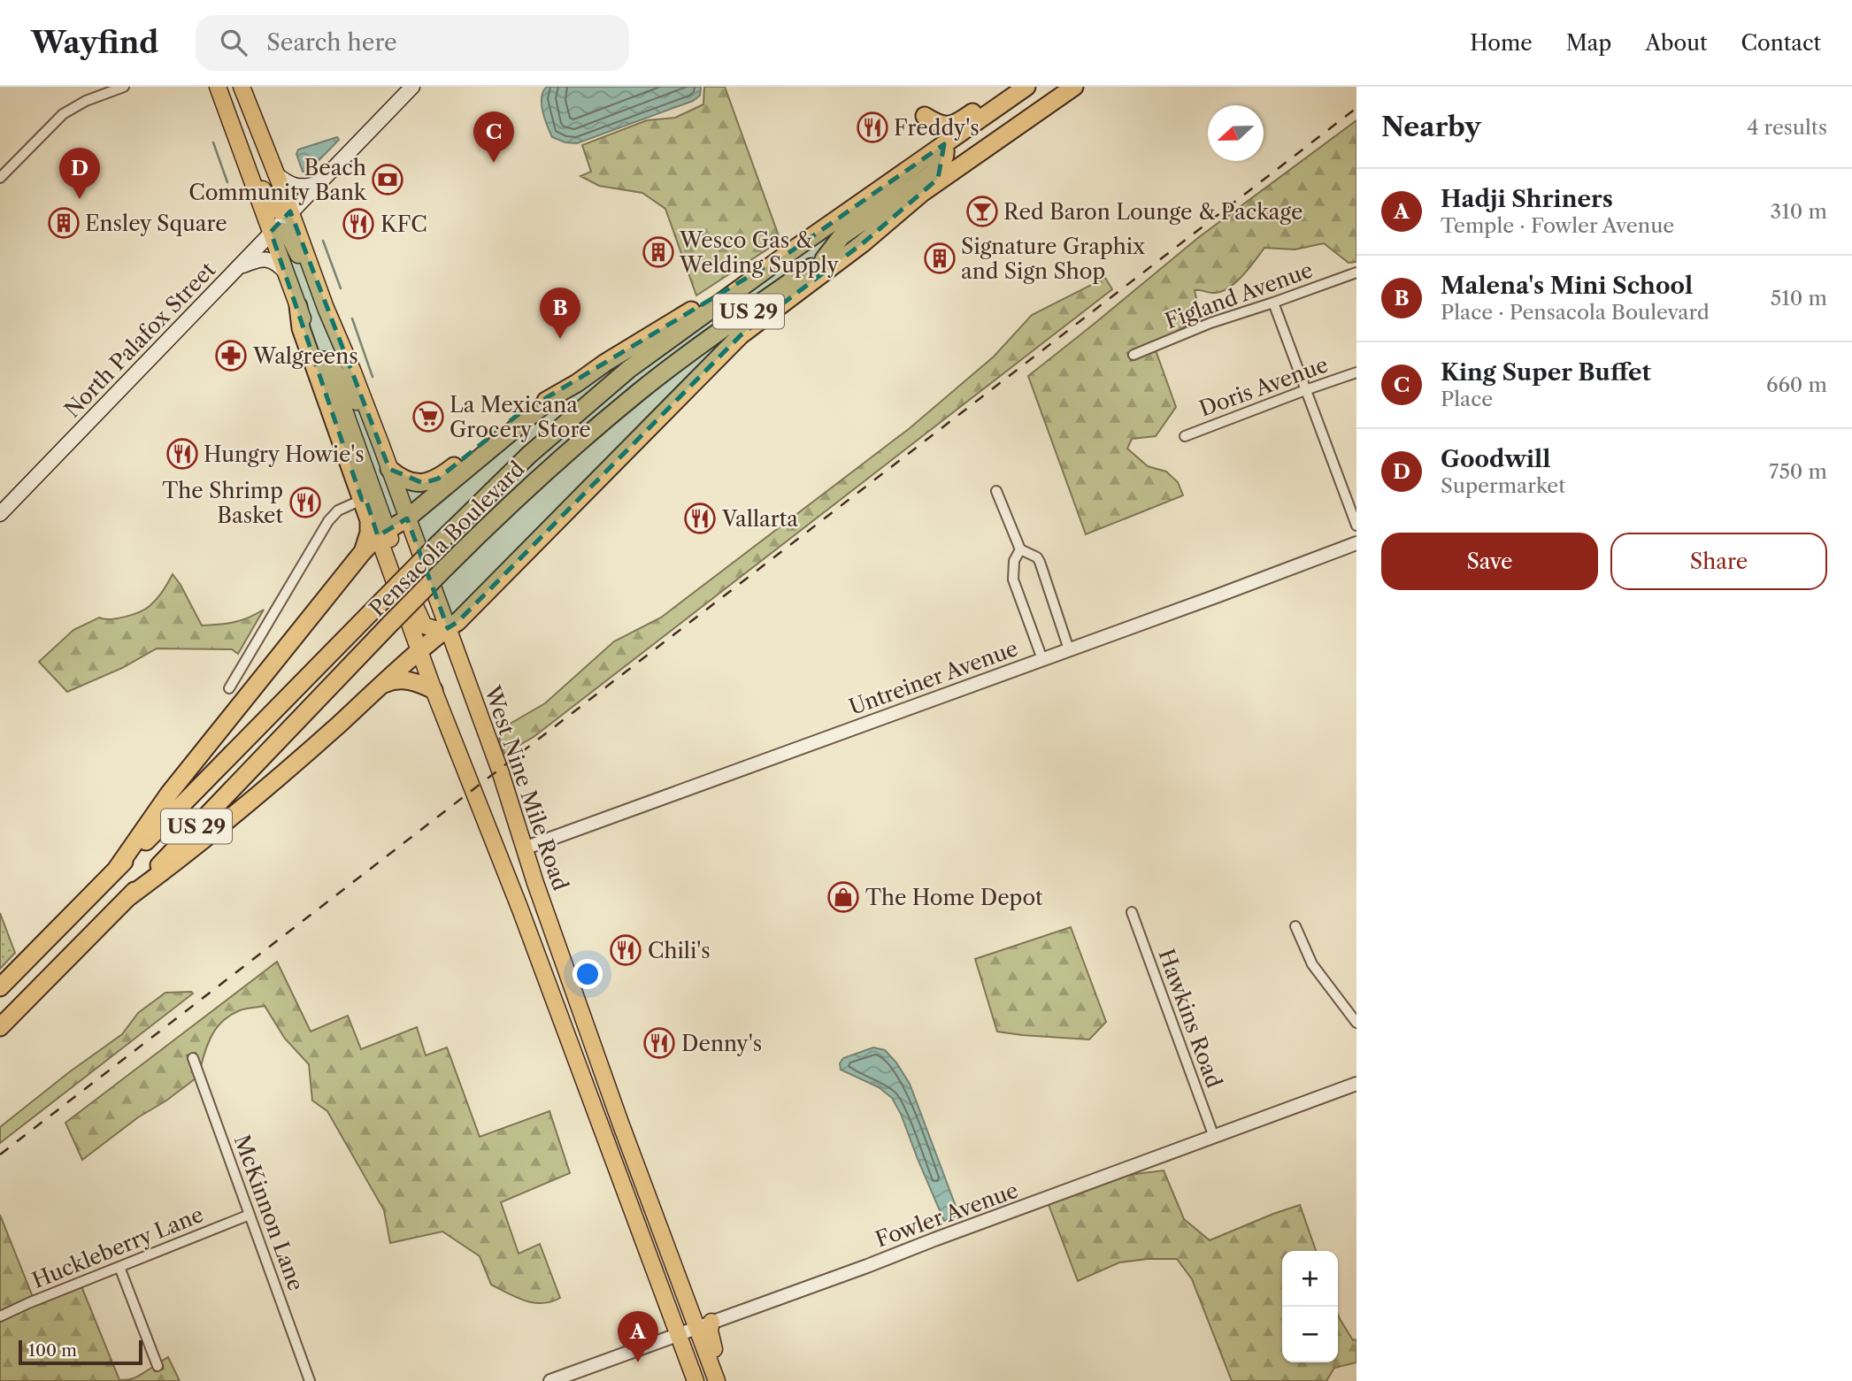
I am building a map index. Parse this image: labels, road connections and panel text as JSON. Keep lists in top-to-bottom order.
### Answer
{
  "streets": {
    "highway": ["US 29", "Pensacola Boulevard"],
    "main road": ["North Palafox Street", "West Nine Mile Road"],
    "street": [
      "Figland Avenue",
      "Doris Avenue",
      "Untreiner Avenue",
      "Hawkins Road",
      "McKinnon Lane",
      "Fowler Avenue",
      "Huckleberry Lane"
    ]
  },
  "crossings": [
    ["Untreiner Avenue", "West Nine Mile Road"],
    ["West Nine Mile Road", "Fowler Avenue"],
    ["Hawkins Road", "Fowler Avenue"],
    ["McKinnon Lane", "Huckleberry Lane"]
  ],
  "places": {
    "restaurant": [
      "Freddy's",
      "KFC",
      "Hungry Howie's",
      "The Shrimp Basket",
      "Vallarta",
      "Chili's",
      "Denny's"
    ],
    "bank": ["Beach Community Bank"],
    "bar": ["Red Baron Lounge & Package"],
    "building": ["Ensley Square", "Wesco Gas & Welding Supply", "Signature Graphix and Sign Shop"],
    "pharmacy": ["Walgreens"],
    "supermarket": ["La Mexicana Grocery Store"],
    "shop": ["The Home Depot"]
  },
  "scale_bar": "100 m",
  "north": "left",
  "page": {
    "header": "Wayfind",
    "search": "Search here",
    "nav": [
      "Home",
      "Map",
      "About",
      "Contact"
    ],
    "heading": ["Nearby", "4 results"],
    "pins": [
      "C",
      "D",
      "B",
      "A"
    ],
    "list": [
      {
        "mark": "A",
        "name": "Hadji Shriners",
        "note": "Temple · Fowler Avenue",
        "value": "310 m"
      },
      {
        "mark": "B",
        "name": "Malena's Mini School",
        "note": "Place · Pensacola Boulevard",
        "value": "510 m"
      },
      {
        "mark": "C",
        "name": "King Super Buffet",
        "note": "Place",
        "value": "660 m"
      },
      {
        "mark": "D",
        "name": "Goodwill",
        "note": "Supermarket",
        "value": "750 m"
      }
    ],
    "buttons": ["Save", "Share"],
    "map_buttons": ["+", "−"],
    "scale": "100 m"
  }
}
